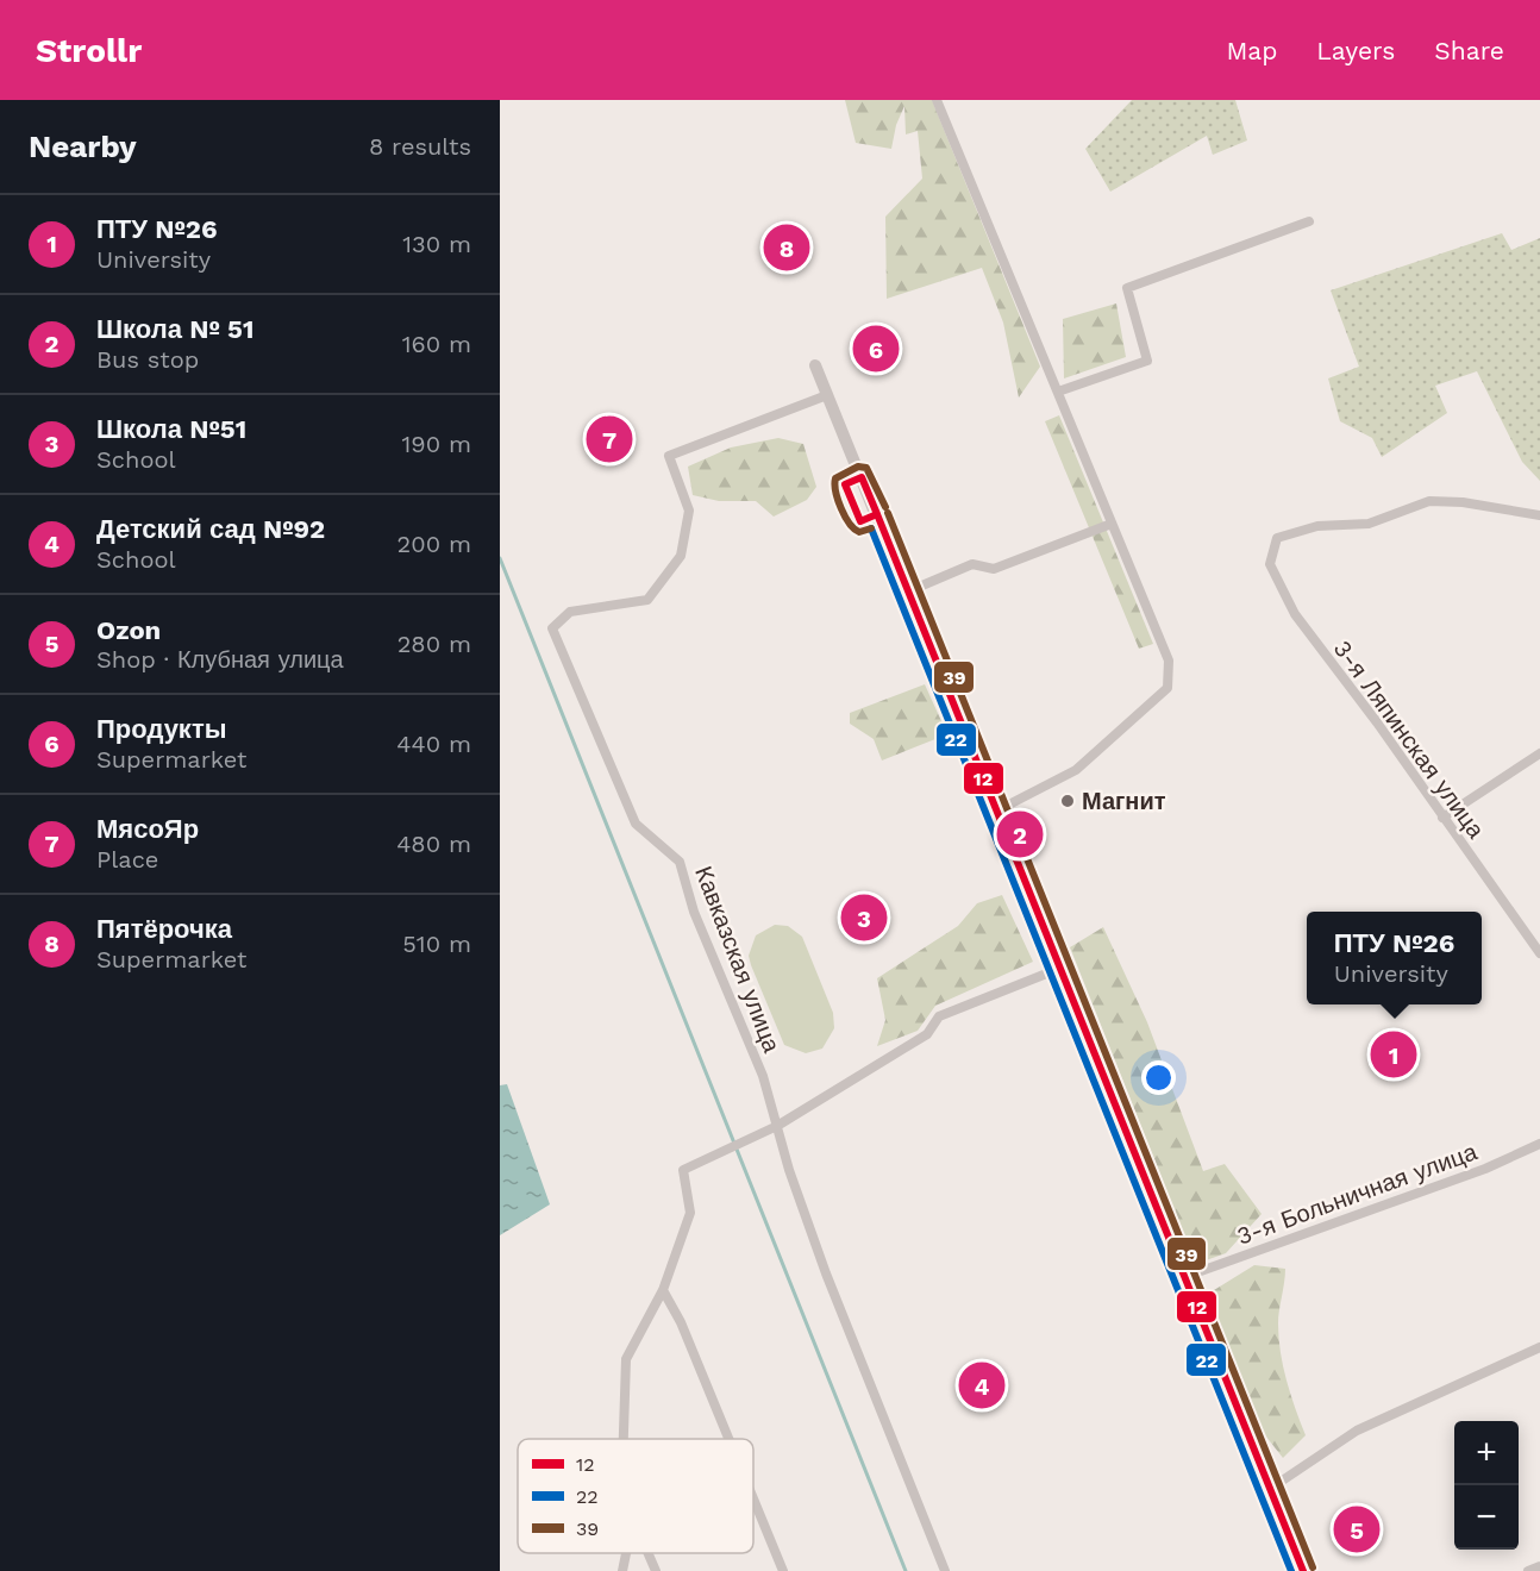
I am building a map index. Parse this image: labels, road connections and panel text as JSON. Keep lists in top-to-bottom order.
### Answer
{
  "streets": {
    "street": ["3-я Ляпинская улица", "Кавказская улица", "3-я Больничная улица"]
  },
  "places": ["Магнит"],
  "lines": ["transit line 39", "transit line 12", "transit line 22"],
  "legend": ["12", "22", "39"],
  "page": {
    "header": "Strollr",
    "nav": ["Map", "Layers", "Share"],
    "heading": ["Nearby", "8 results"],
    "list": [
      {
        "mark": "1",
        "name": "ПТУ №26",
        "note": "University",
        "value": "130 m"
      },
      {
        "mark": "2",
        "name": "Школа № 51",
        "note": "Bus stop",
        "value": "160 m"
      },
      {
        "mark": "3",
        "name": "Школа №51",
        "note": "School",
        "value": "190 m"
      },
      {
        "mark": "4",
        "name": "Детский сад №92",
        "note": "School",
        "value": "200 m"
      },
      {
        "mark": "5",
        "name": "Ozon",
        "note": "Shop · Клубная улица",
        "value": "280 m"
      },
      {
        "mark": "6",
        "name": "Продукты",
        "note": "Supermarket",
        "value": "440 m"
      },
      {
        "mark": "7",
        "name": "МясоЯр",
        "note": "Place",
        "value": "480 m"
      },
      {
        "mark": "8",
        "name": "Пятёрочка",
        "note": "Supermarket",
        "value": "510 m"
      }
    ],
    "pins": [
      "8",
      "6",
      "7",
      "2",
      "3",
      "1",
      "4",
      "5"
    ],
    "popup": ["ПТУ №26", "University"],
    "map_buttons": ["+", "−"]
  }
}
